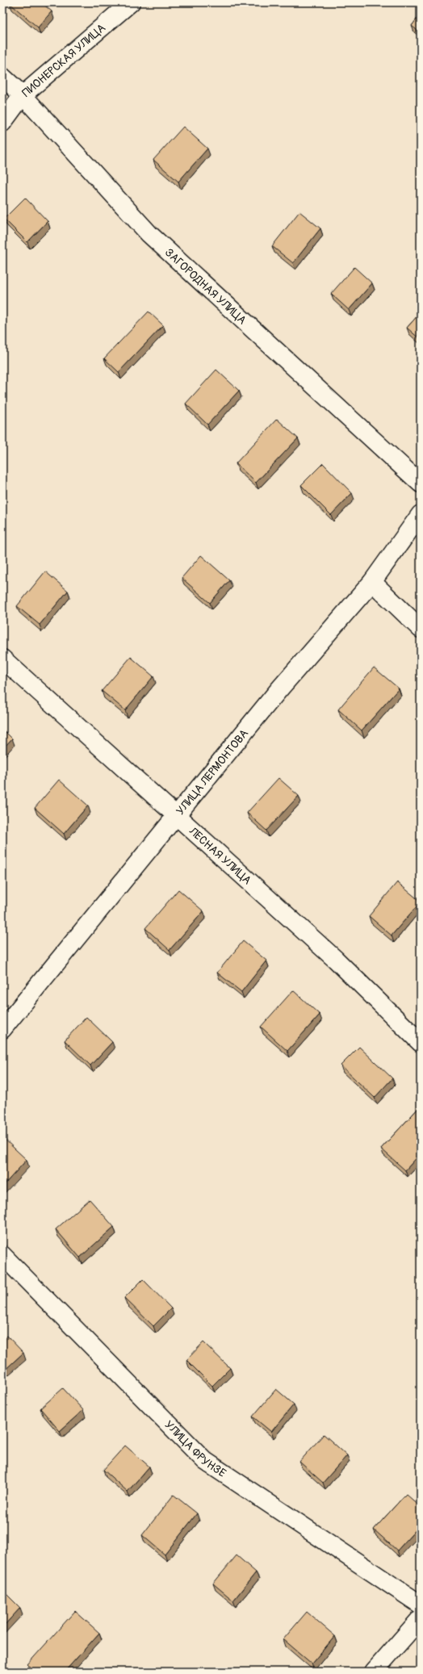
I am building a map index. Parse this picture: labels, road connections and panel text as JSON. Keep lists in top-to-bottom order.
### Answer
{
  "streets": {
    "street": [
      "ПИОНЕРСКАЯ УЛИЦА",
      "ЗАГОРОДНАЯ УЛИЦА",
      "УЛИЦА ЛЕРМОНТОВА",
      "ЛЕСНАЯ УЛИЦА",
      "УЛИЦА ФРУНЗЕ"
    ]
  },
  "crossings": [
    ["ПИОНЕРСКАЯ УЛИЦА", "ЗАГОРОДНАЯ УЛИЦА"],
    ["УЛИЦА ЛЕРМОНТОВА", "ЛЕСНАЯ УЛИЦА"]
  ]
}
